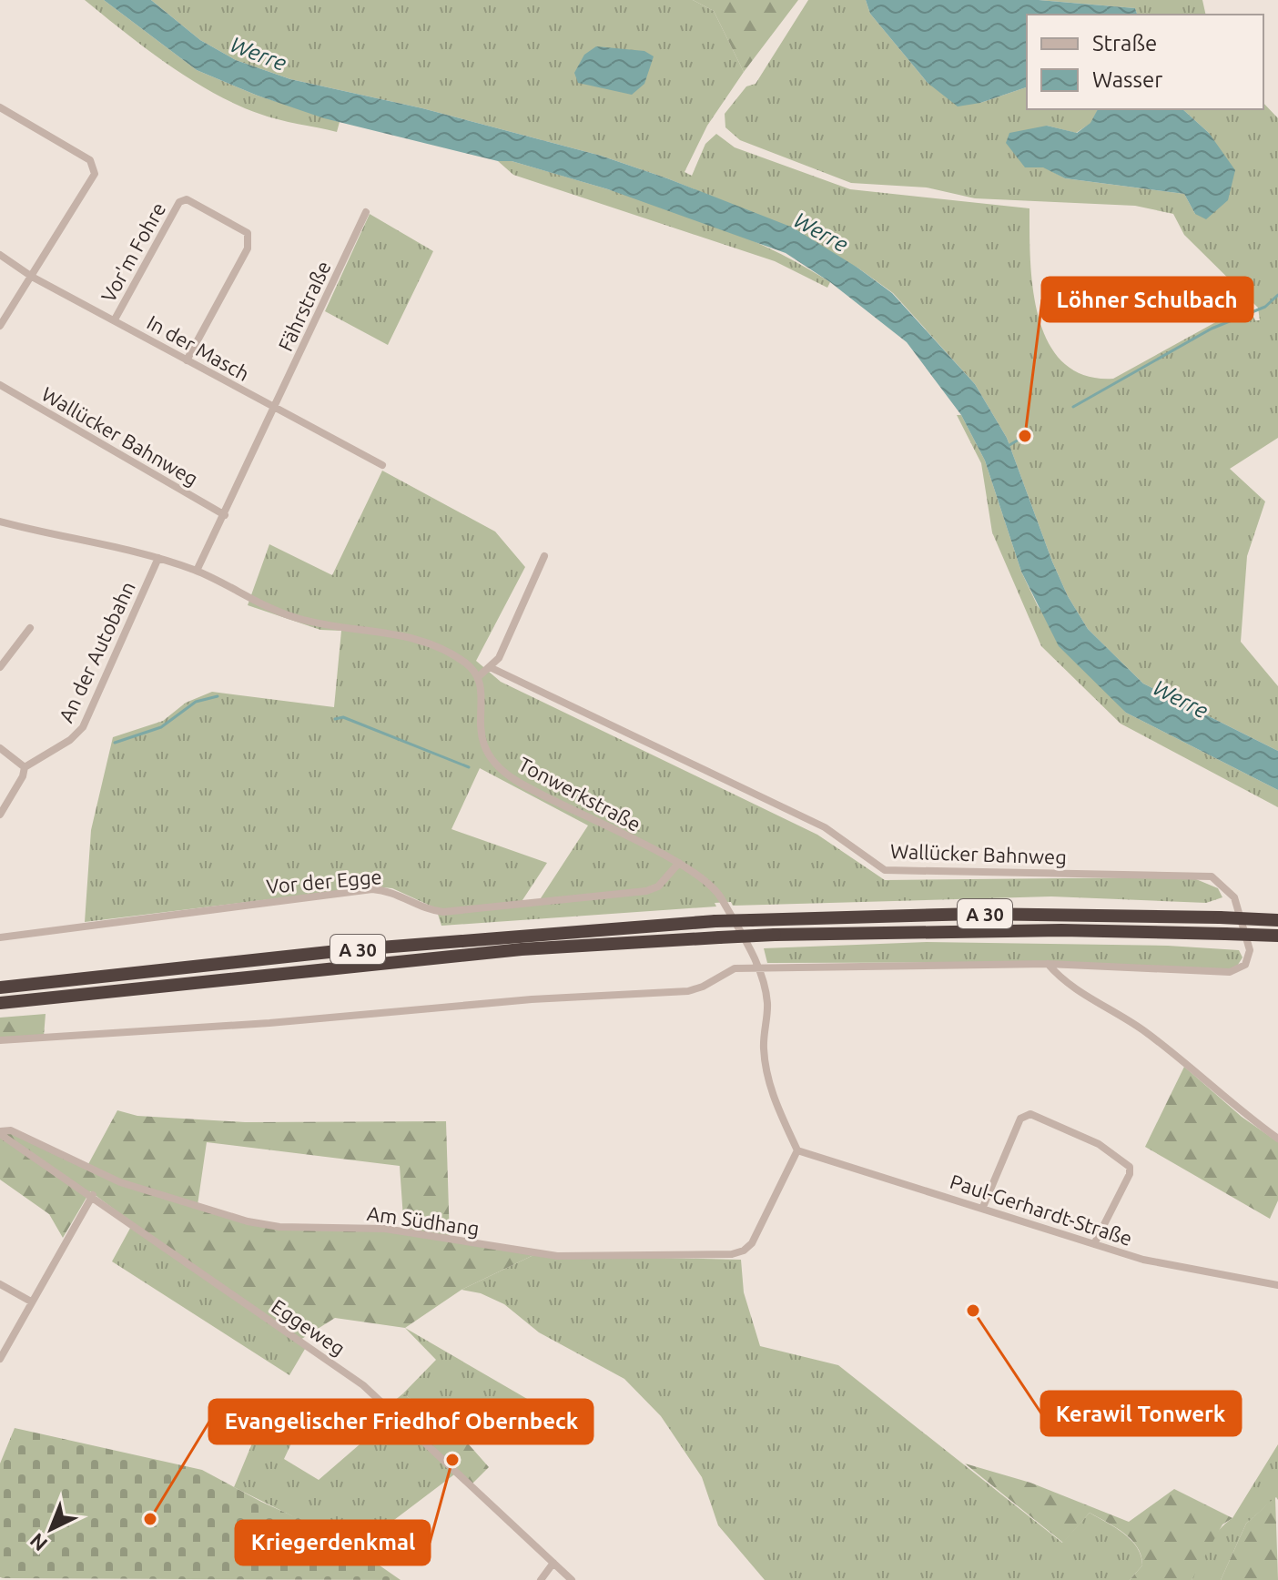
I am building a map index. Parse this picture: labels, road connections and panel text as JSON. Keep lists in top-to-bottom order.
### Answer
{
  "streets": {
    "highway": ["A 30"],
    "street": [
      "Vor'm Fohre",
      "Fährstraße",
      "In der Masch",
      "Wallücker Bahnweg",
      "An der Autobahn",
      "Tonwerkstraße",
      "Vor der Egge",
      "Paul-Gerhardt-Straße",
      "Am Südhang",
      "Eggeweg"
    ]
  },
  "crossings": [
    ["Vor'm Fohre", "In der Masch"],
    ["Fährstraße", "In der Masch"],
    ["Fährstraße", "Wallücker Bahnweg"],
    ["Wallücker Bahnweg", "Tonwerkstraße"],
    ["Tonwerkstraße", "Vor der Egge"],
    ["Tonwerkstraße", "Paul-Gerhardt-Straße"],
    ["Tonwerkstraße", "Am Südhang"],
    ["Paul-Gerhardt-Straße", "Am Südhang"],
    ["Am Südhang", "Eggeweg"]
  ],
  "water": ["Werre"],
  "places": [
    "Löhner Schulbach",
    "Kerawil Tonwerk",
    "Kriegerdenkmal",
    "Evangelischer Friedhof Obernbeck"
  ],
  "legend": ["Straße", "Wasser"],
  "north": "bottom left"
}
